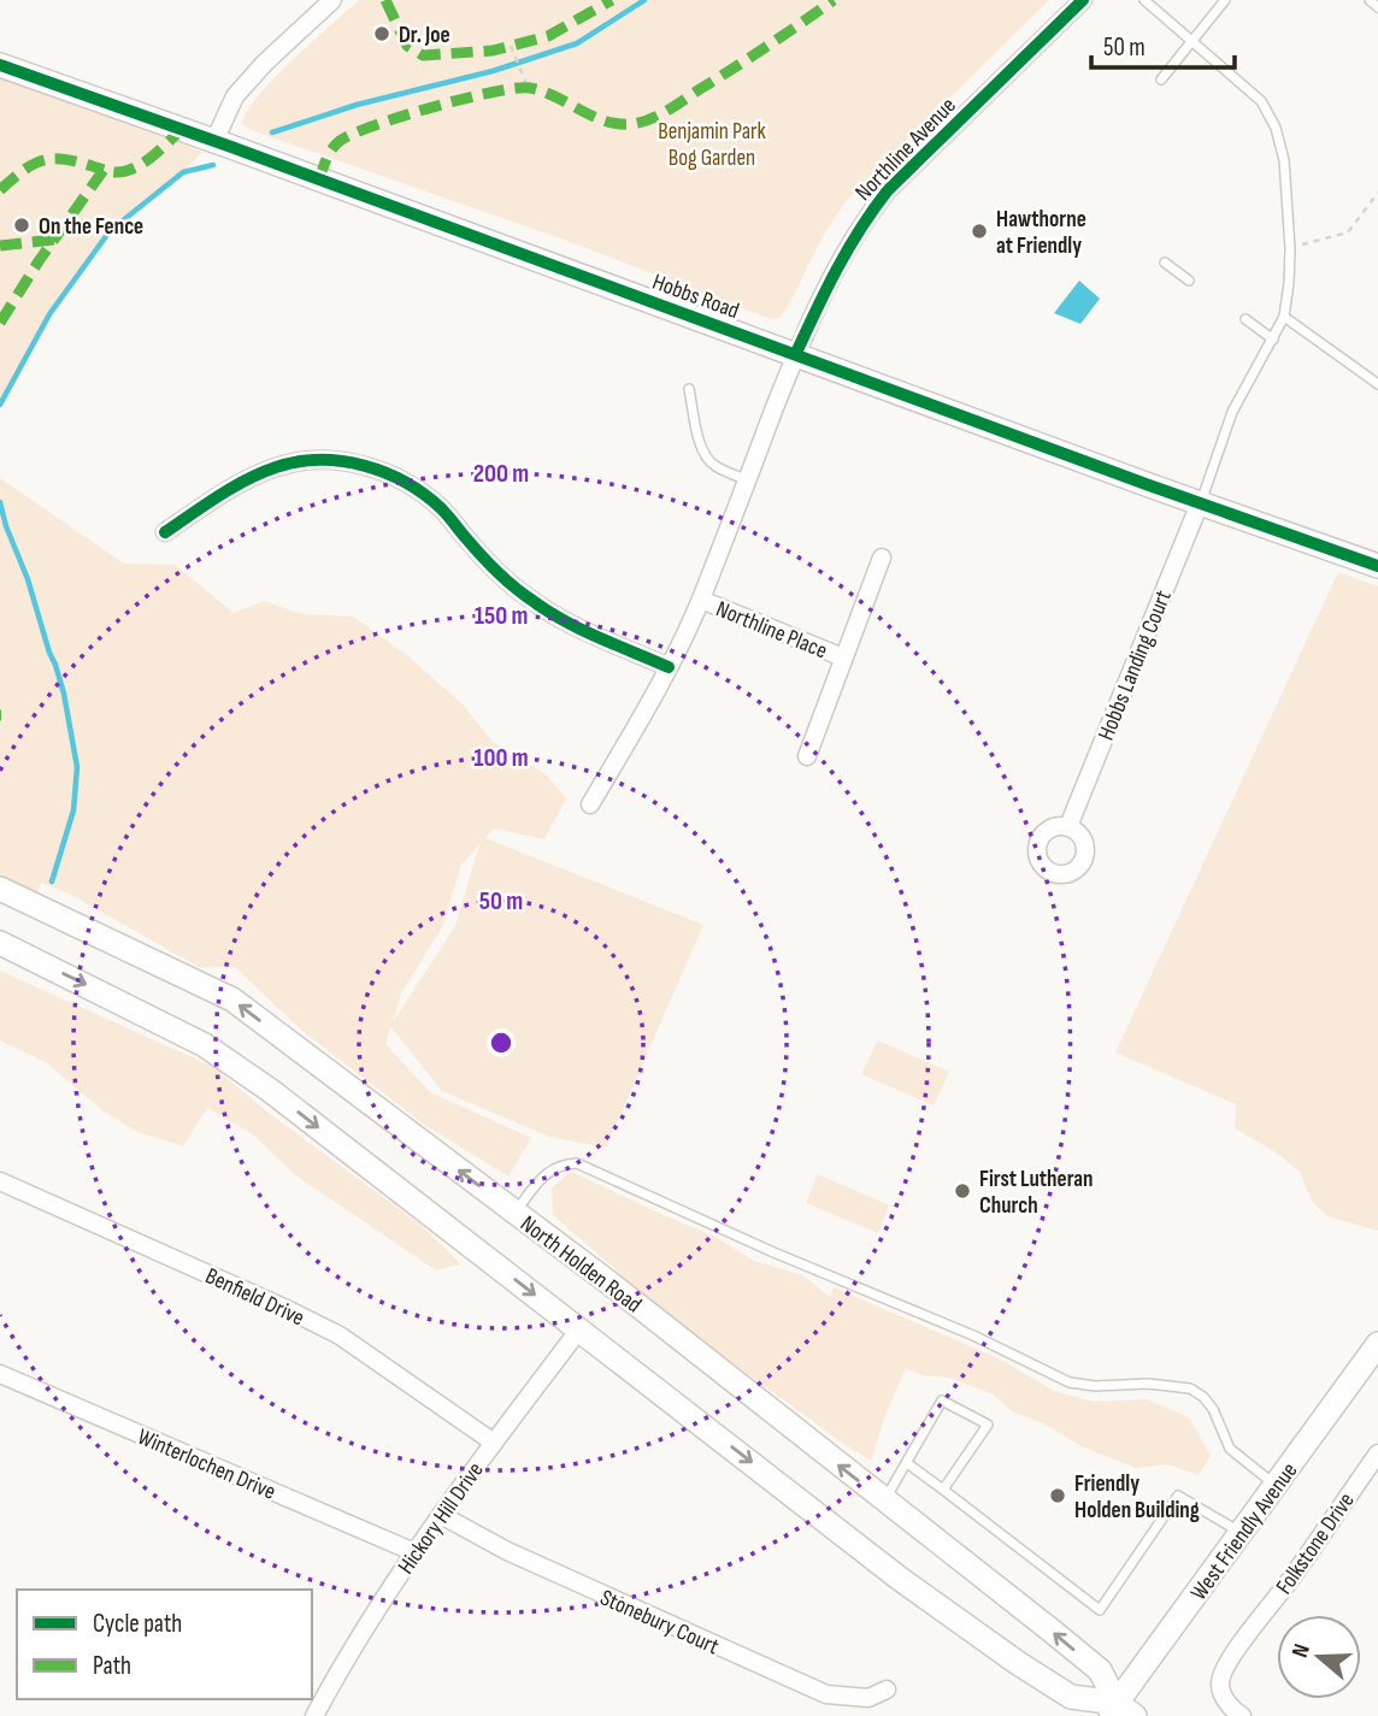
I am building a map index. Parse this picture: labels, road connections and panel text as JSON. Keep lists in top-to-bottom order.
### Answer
{
  "streets": {
    "main road": ["Hobbs Road", "North Holden Road", "West Friendly Avenue"],
    "street": [
      "Northline Avenue",
      "Northline Place",
      "Hobbs Landing Court",
      "Benfield Drive",
      "Winterlochen Drive",
      "Hickory Hill Drive",
      "Folkstone Drive",
      "Stonebury Court"
    ]
  },
  "crossings": [
    ["Northline Avenue", "Hobbs Road"],
    ["Northline Avenue", "Northline Place"],
    ["Hobbs Road", "Hobbs Landing Court"],
    ["North Holden Road", "West Friendly Avenue"],
    ["Benfield Drive", "Hickory Hill Drive"],
    ["Winterlochen Drive", "Hickory Hill Drive"],
    ["Hickory Hill Drive", "Stonebury Court"]
  ],
  "parks": ["Benjamin Park Bog Garden"],
  "places": [
    "Dr. Joe",
    "On the Fence",
    "Hawthorne at Friendly",
    "First Lutheran Church",
    "Friendly Holden Building"
  ],
  "legend": ["Cycle path", "Path"],
  "scale_bar": "50 m",
  "north": "left",
  "rings": [
    "200 m",
    "150 m",
    "100 m",
    "50 m"
  ]
}
